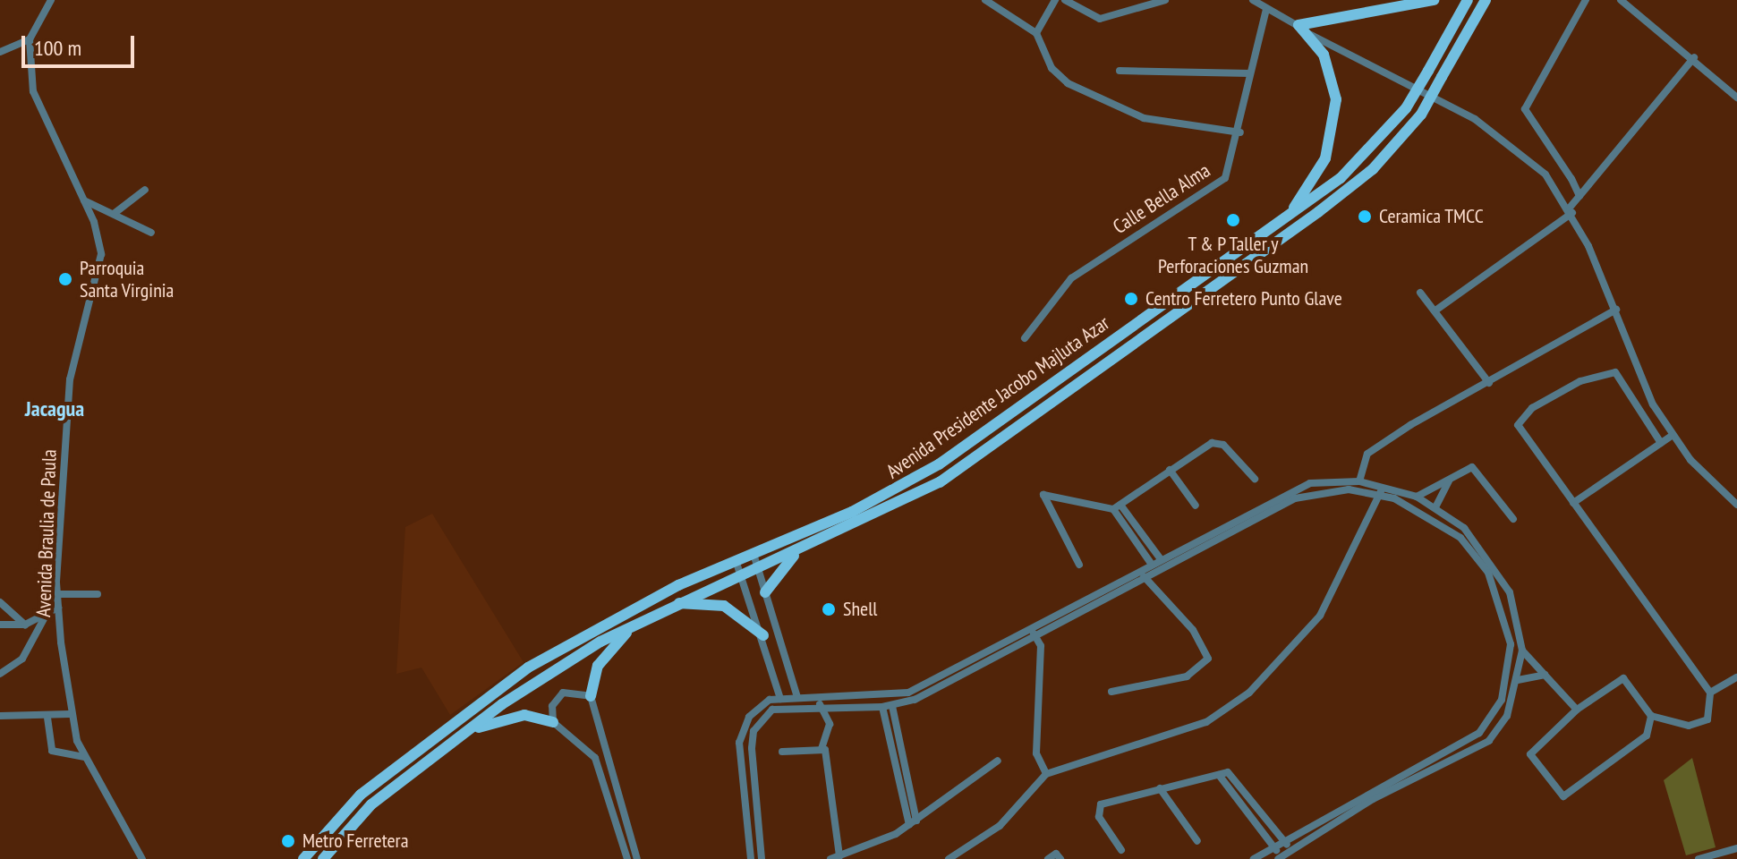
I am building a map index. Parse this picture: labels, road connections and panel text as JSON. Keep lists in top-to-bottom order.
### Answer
{
  "streets": {
    "main road": ["Avenida Presidente Jacobo Majluta Azar"],
    "street": ["Calle Bella Alma", "Avenida Braulia de Paula"]
  },
  "districts": ["Jacagua"],
  "places": [
    "Ceramica TMCC",
    "T & P Taller y Perforaciones Guzman",
    "Parroquia Santa Virginia",
    "Centro Ferretero Punto Glave",
    "Shell",
    "Metro Ferretera"
  ],
  "scale_bar": "100 m"
}
